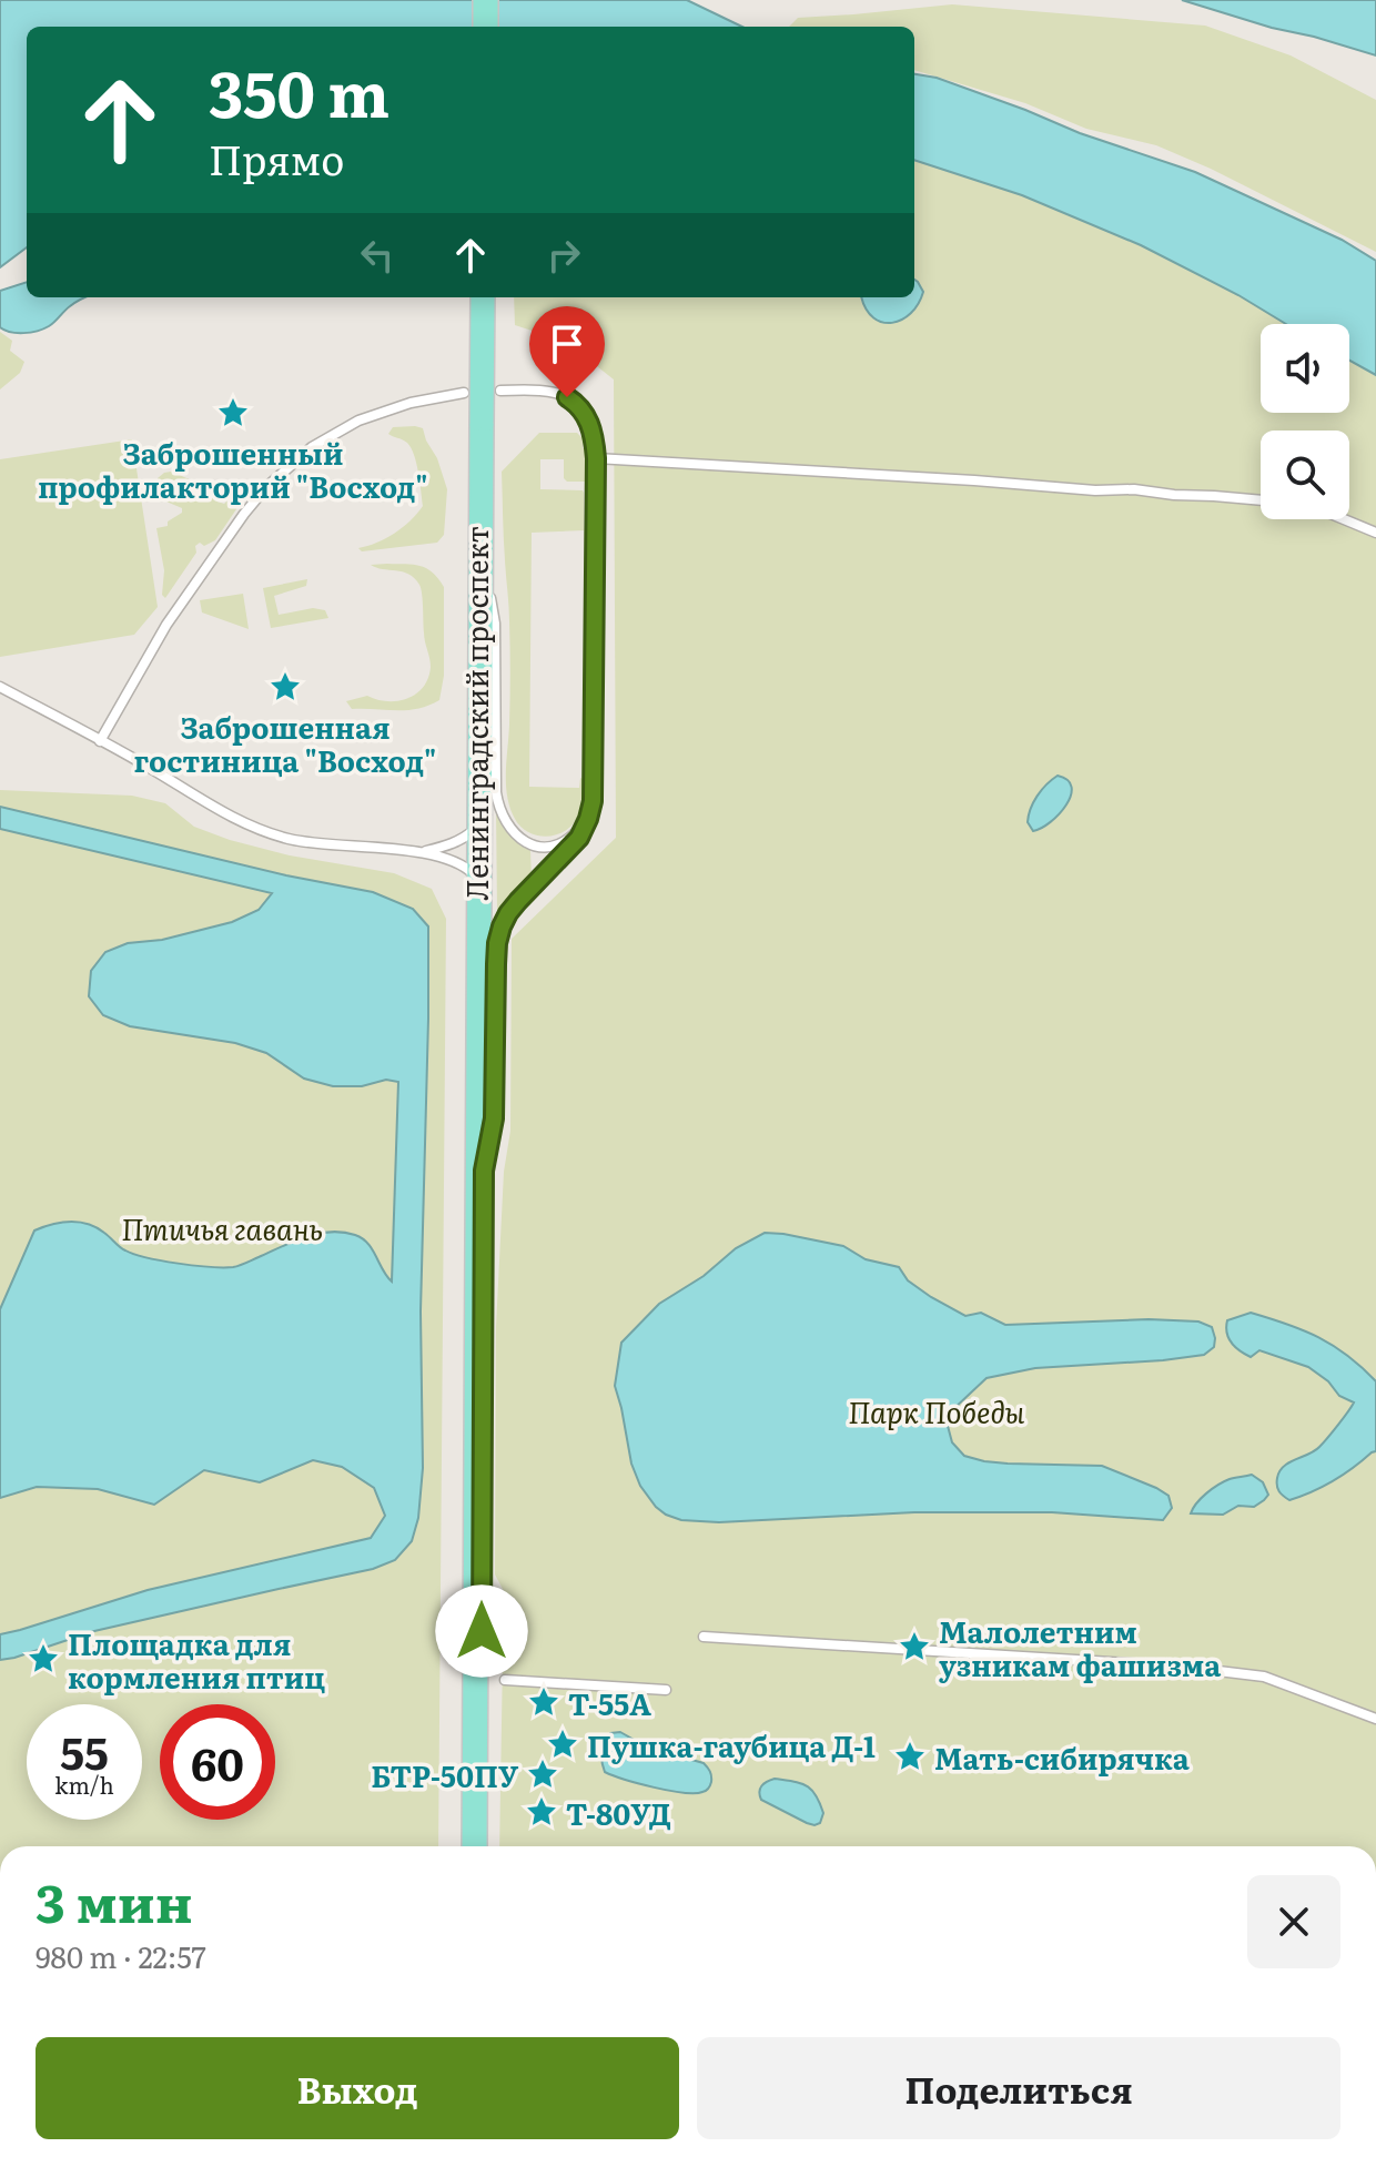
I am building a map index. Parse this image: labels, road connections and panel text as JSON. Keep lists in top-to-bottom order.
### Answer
{
  "streets": {
    "main road": ["Ленинградский проспект"]
  },
  "parks": ["Птичья гавань", "Парк Победы"],
  "places": {
    "place": [
      "Заброшенный профилакторий \"Восход\"",
      "Заброшенная гостиница \"Восход\"",
      "Малолетним узникам фашизма",
      "Площадка для кормления птиц",
      "Т-55А",
      "Пушка-гаубица Д-1",
      "Мать-сибирячка",
      "БТР-50ПУ",
      "Т-80УД"
    ]
  },
  "page": {
    "turn": ["350 m", "Прямо"],
    "speed": "55 km/h",
    "limit": "60",
    "heading": ["3 мин", "980 m · 22:57"],
    "buttons": ["Выход", "Поделиться"]
  }
}
